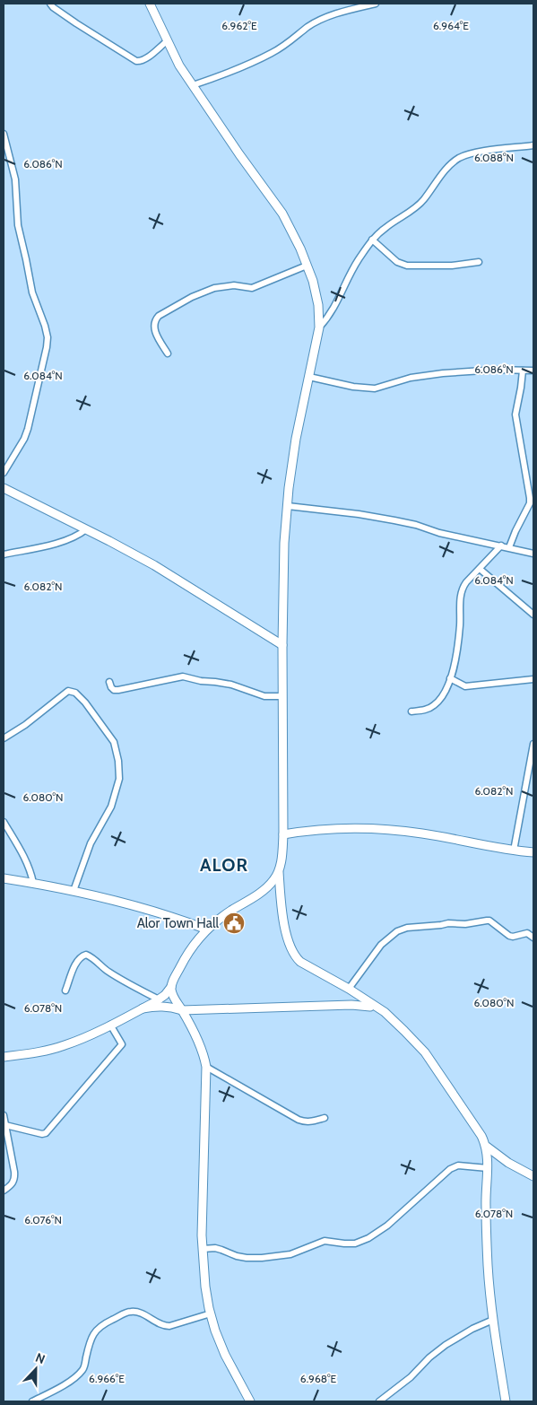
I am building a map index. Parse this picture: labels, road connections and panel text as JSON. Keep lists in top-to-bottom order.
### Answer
{
  "districts": ["ALOR"],
  "places": {
    "public building": ["Alor Town Hall"]
  },
  "north": "top",
  "coordinates": [
    "6.964°E",
    "6.962°E",
    "6.088°N",
    "6.086°N",
    "6.084°N",
    "6.082°N",
    "6.080°N",
    "6.078°N",
    "6.076°N",
    "6.966°E",
    "6.968°E"
  ]
}
